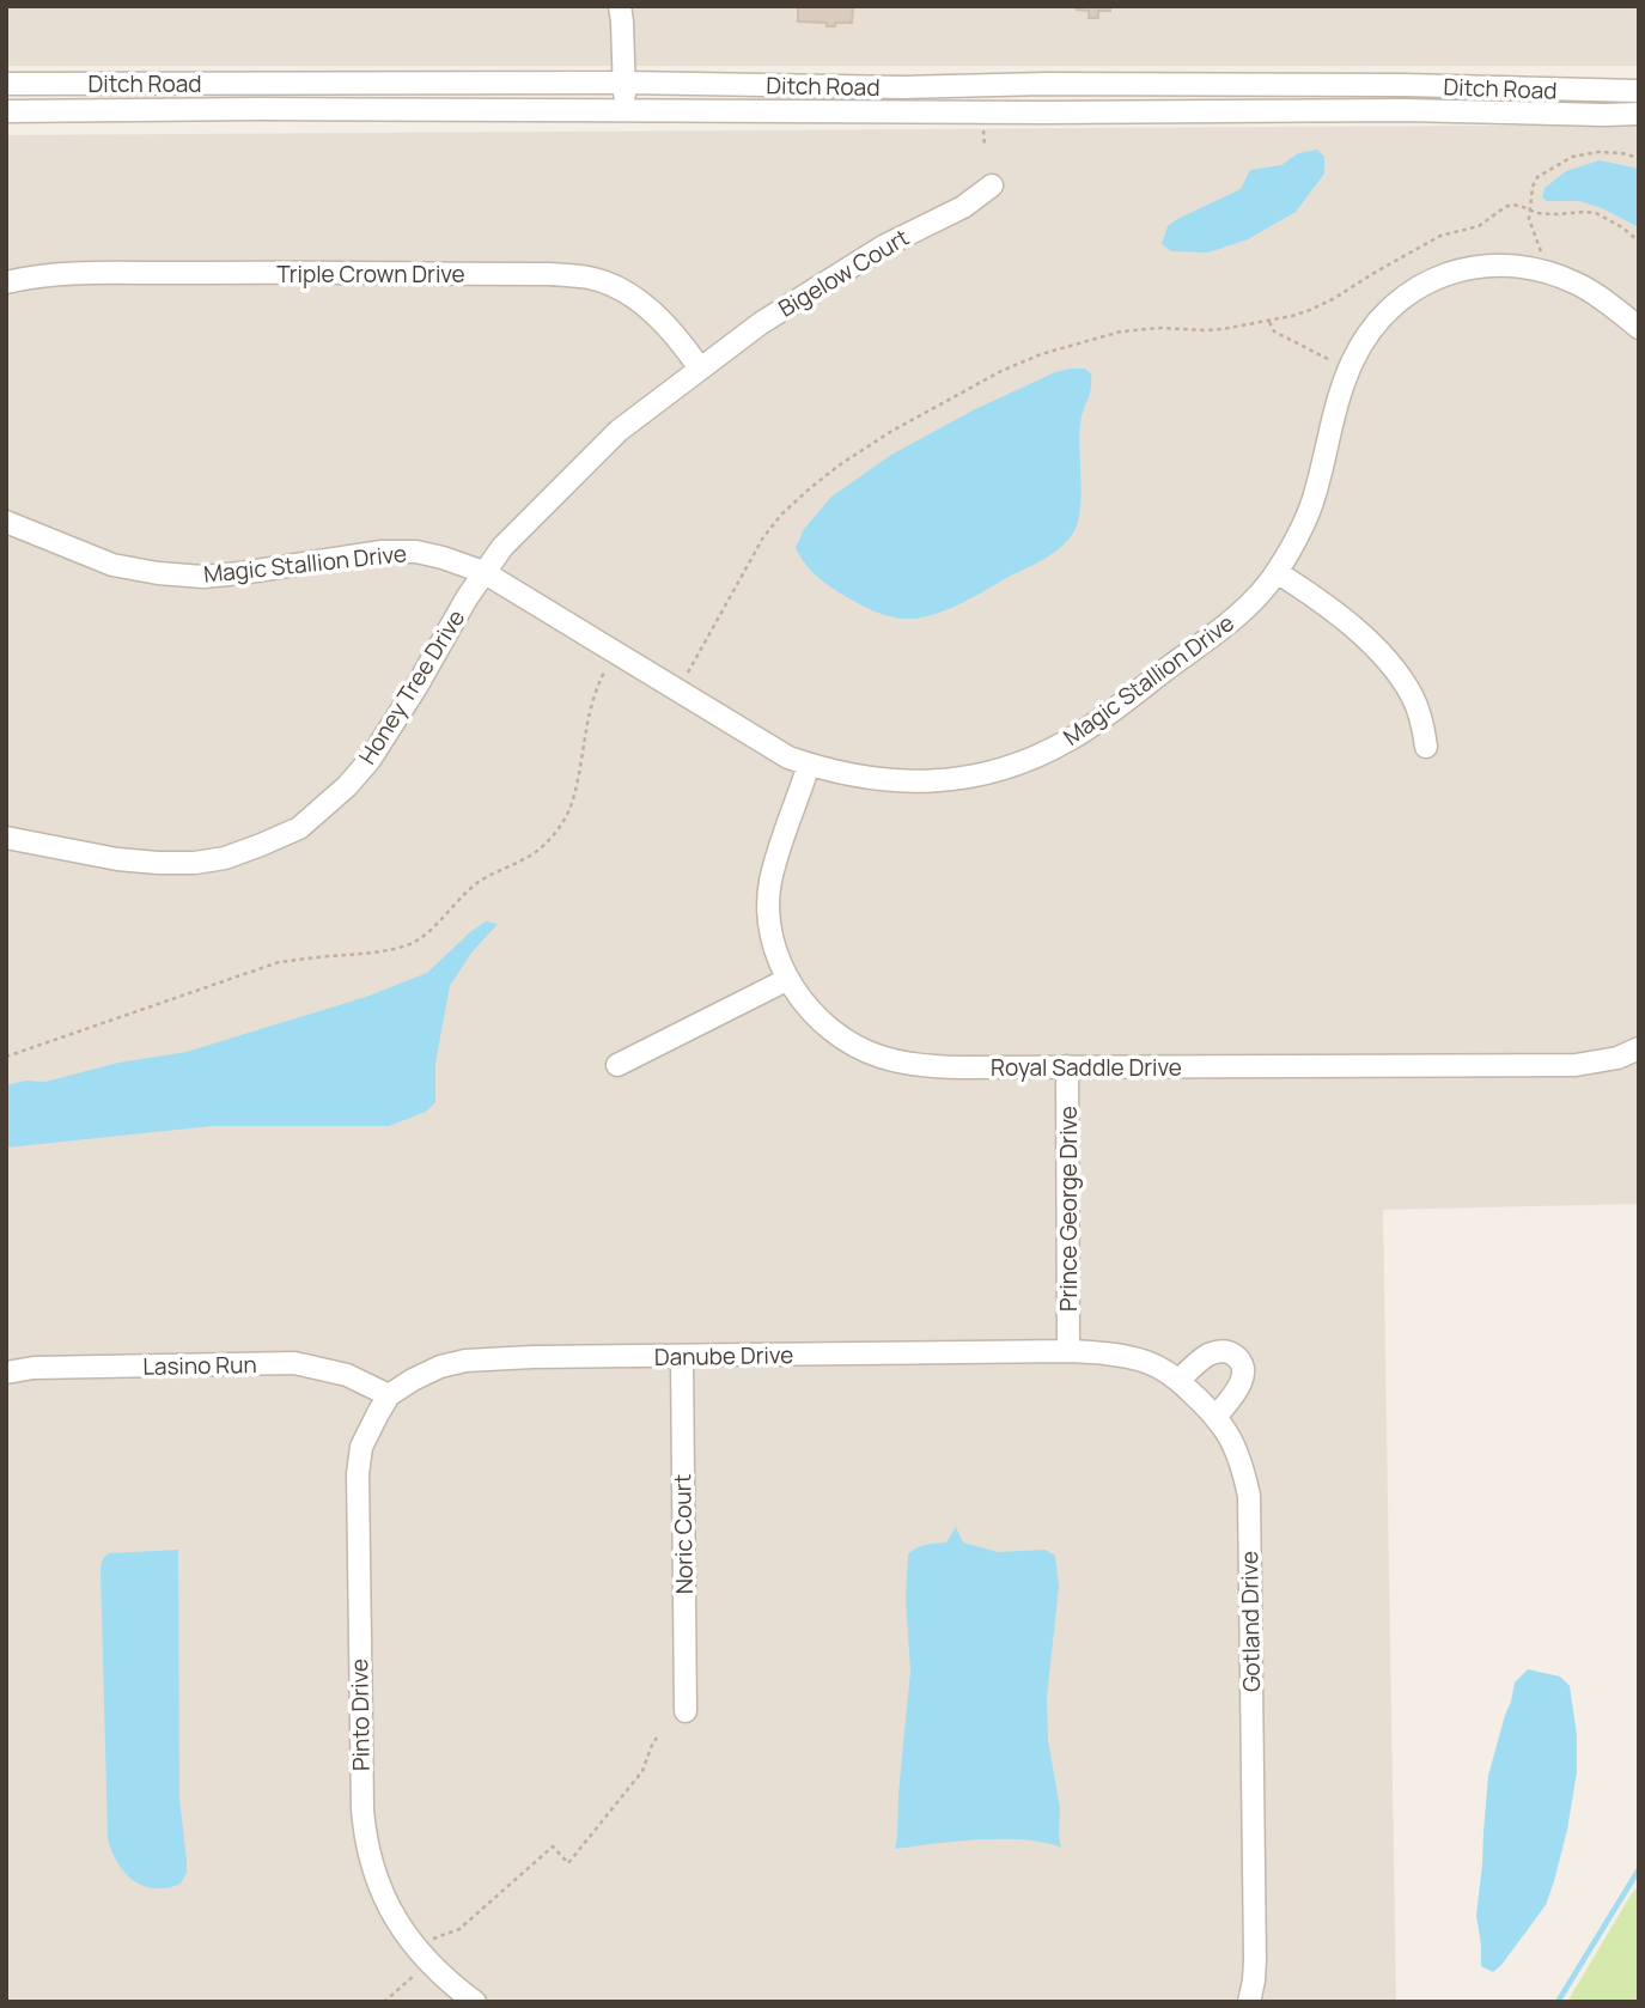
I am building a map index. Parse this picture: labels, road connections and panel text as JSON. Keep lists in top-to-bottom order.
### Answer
{
  "streets": {
    "street": [
      "Ditch Road",
      "Bigelow Court",
      "Triple Crown Drive",
      "Magic Stallion Drive",
      "Honey Tree Drive",
      "Royal Saddle Drive",
      "Prince George Drive",
      "Danube Drive",
      "Lasino Run",
      "Noric Court",
      "Gotland Drive",
      "Pinto Drive"
    ]
  },
  "crossings": [
    ["Bigelow Court", "Triple Crown Drive"],
    ["Bigelow Court", "Honey Tree Drive"],
    ["Triple Crown Drive", "Honey Tree Drive"],
    ["Magic Stallion Drive", "Honey Tree Drive"],
    ["Magic Stallion Drive", "Royal Saddle Drive"],
    ["Royal Saddle Drive", "Prince George Drive"],
    ["Prince George Drive", "Danube Drive"],
    ["Prince George Drive", "Gotland Drive"],
    ["Danube Drive", "Lasino Run"],
    ["Danube Drive", "Noric Court"],
    ["Danube Drive", "Gotland Drive"],
    ["Danube Drive", "Pinto Drive"],
    ["Lasino Run", "Pinto Drive"]
  ]
}
